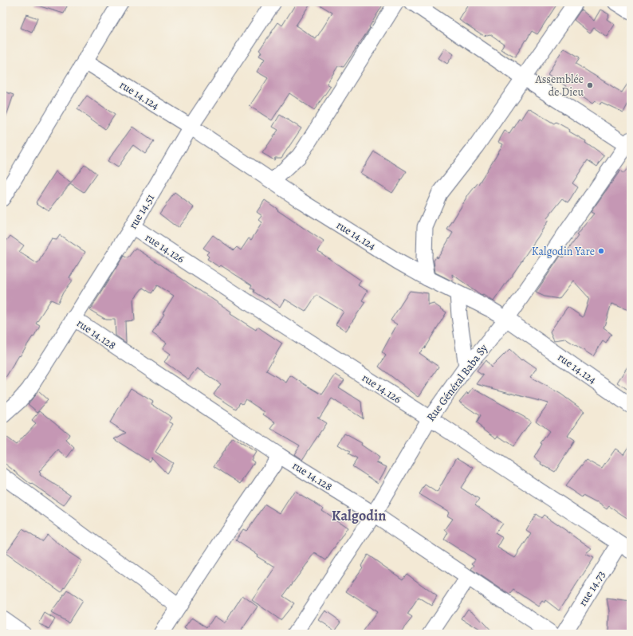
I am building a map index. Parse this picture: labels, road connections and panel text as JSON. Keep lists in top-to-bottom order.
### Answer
{
  "streets": {
    "street": [
      "rue 14.124",
      "rue 14.51",
      "rue 14.126",
      "rue 14.128",
      "Rue Général Baba Sy",
      "rue 14.73"
    ]
  },
  "crossings": [
    ["rue 14.124", "rue 14.51"],
    ["rue 14.124", "Rue Général Baba Sy"],
    ["rue 14.51", "rue 14.126"],
    ["rue 14.51", "rue 14.128"],
    ["rue 14.126", "Rue Général Baba Sy"],
    ["rue 14.126", "rue 14.73"],
    ["rue 14.128", "Rue Général Baba Sy"]
  ],
  "districts": ["Kalgodin"],
  "places": ["Assemblée de Dieu", "Kalgodin Yare"]
}
